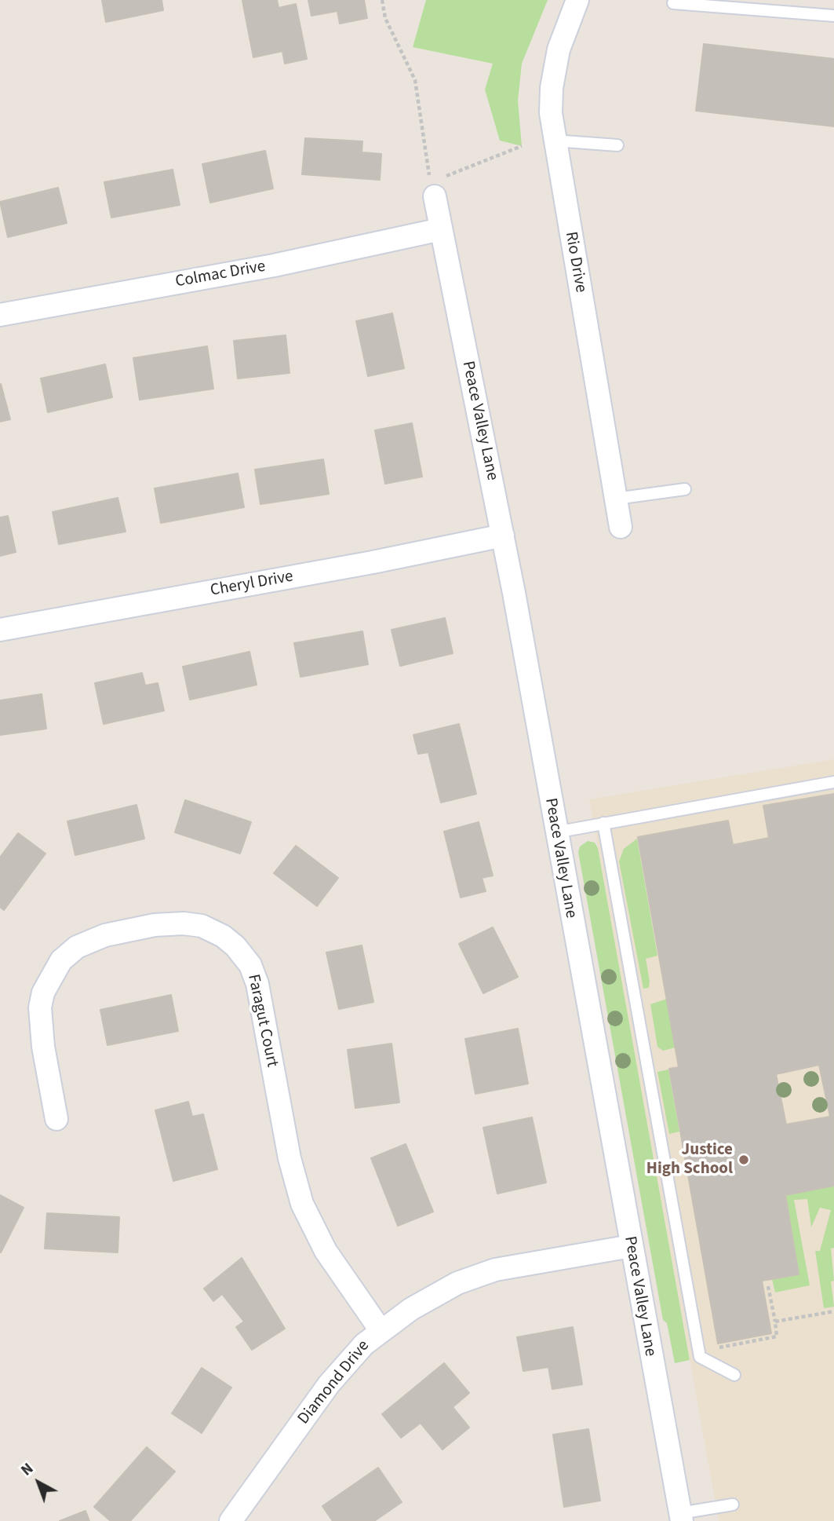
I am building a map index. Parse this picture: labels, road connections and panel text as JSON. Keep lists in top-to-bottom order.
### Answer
{
  "streets": {
    "street": [
      "Rio Drive",
      "Colmac Drive",
      "Peace Valley Lane",
      "Cheryl Drive",
      "Faragut Court",
      "Diamond Drive"
    ]
  },
  "crossings": [
    ["Colmac Drive", "Peace Valley Lane"],
    ["Peace Valley Lane", "Cheryl Drive"],
    ["Peace Valley Lane", "Diamond Drive"],
    ["Faragut Court", "Diamond Drive"]
  ],
  "places": ["Justice High School"],
  "north": "top left"
}
